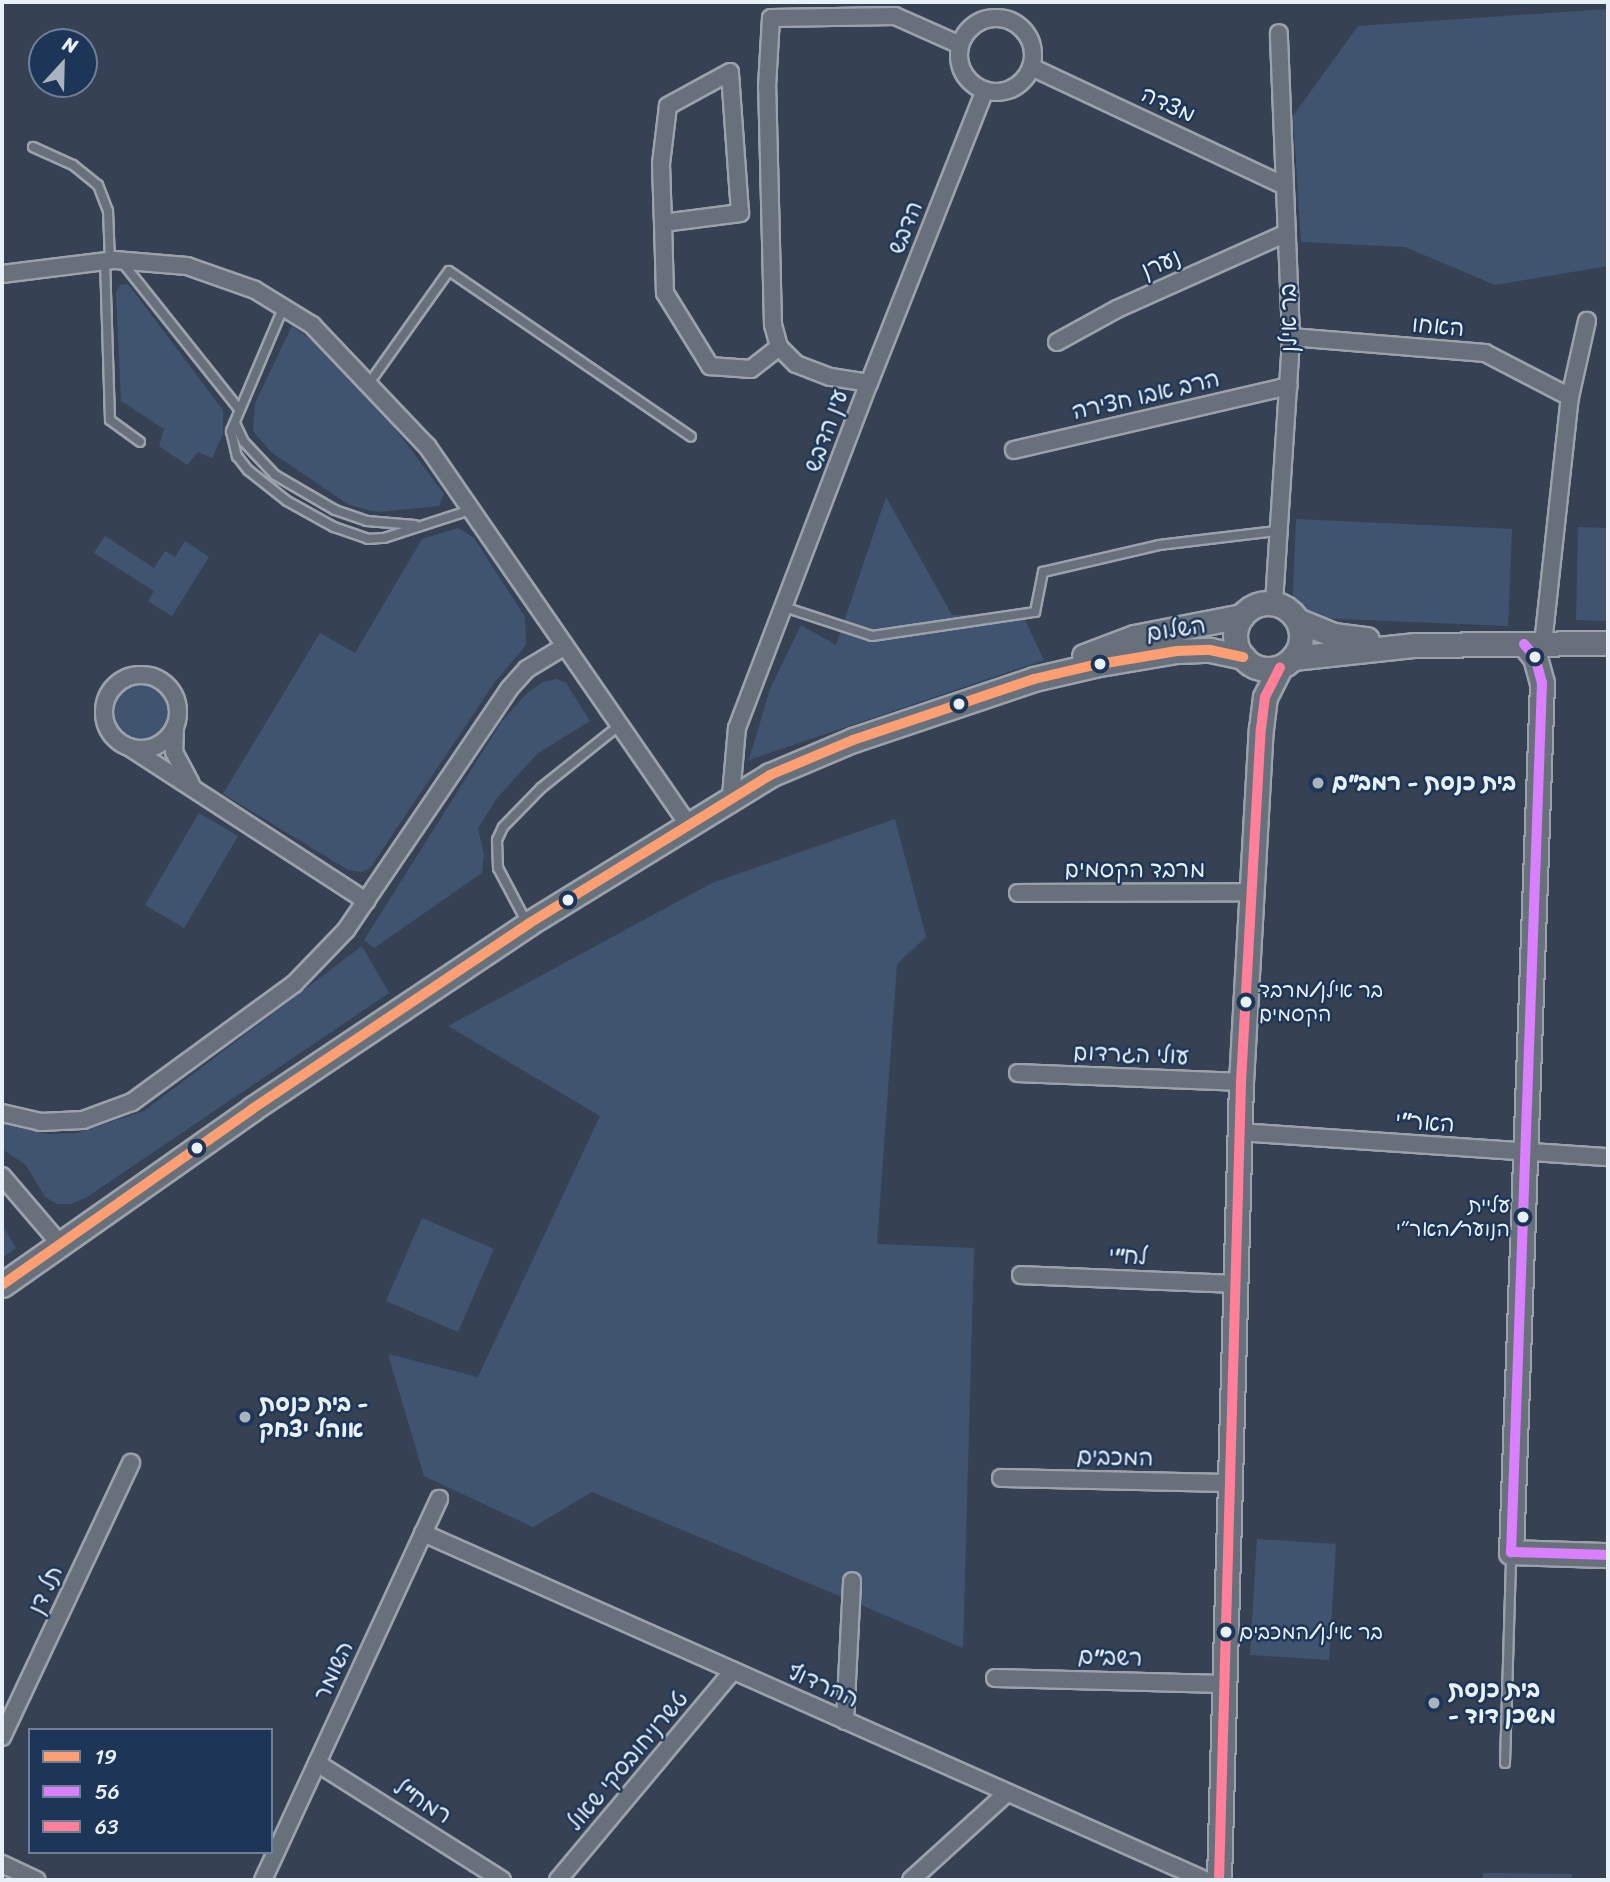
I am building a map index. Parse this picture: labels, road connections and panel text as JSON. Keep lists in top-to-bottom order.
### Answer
{
  "streets": {
    "street": [
      "מצדה",
      "הדבש",
      "נערן",
      "בר אילן",
      "האחו",
      "הרב אבו חצירה",
      "עין הדבש",
      "השלום",
      "מרבד הקסמים",
      "עולי הגרדום",
      "האר\"י",
      "לח\"י",
      "המכבים",
      "תל דן",
      "רשב\"ם",
      "השומר",
      "ההרדוף",
      "טשרניחובסקי שאול",
      "רמח\"ל"
    ]
  },
  "crossings": [
    ["מצדה", "הדבש"],
    ["מצדה", "בר אילן"],
    ["הדבש", "עין הדבש"],
    ["נערן", "בר אילן"],
    ["בר אילן", "האחו"],
    ["בר אילן", "הרב אבו חצירה"],
    ["בר אילן", "השלום"],
    ["עין הדבש", "השלום"],
    ["השומר", "ההרדוף"],
    ["השומר", "רמח\"ל"],
    ["ההרדוף", "טשרניחובסקי שאול"]
  ],
  "places": [
    "בית כנסת - רמב\"ם",
    "בר אילן/מרבד הקסמים",
    "עליית הנוער/האר״י",
    "בית כנסת - אוהל יצחק",
    "בר אילן/המכבים",
    "בית כנסת - משכן דוד"
  ],
  "lines": ["transit line 56", "transit line 19", "transit line 63"],
  "legend": ["19", "56", "63"],
  "north": "top"
}
